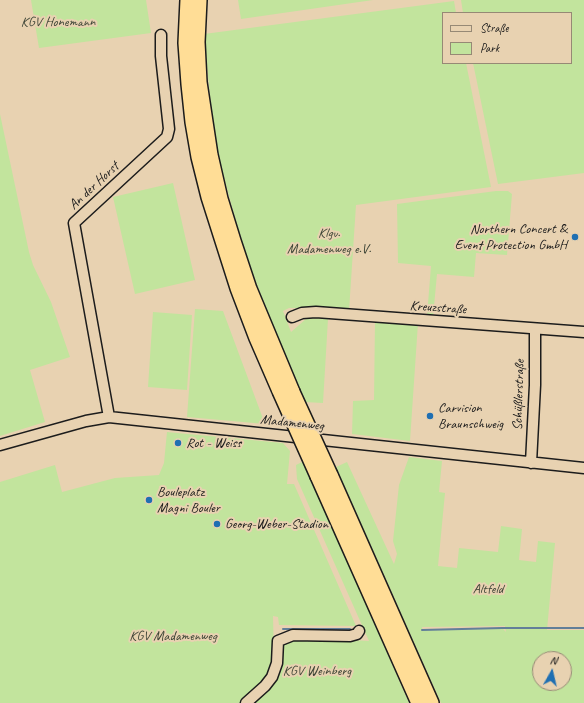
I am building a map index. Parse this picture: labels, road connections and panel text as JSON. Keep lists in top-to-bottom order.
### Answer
{
  "streets": {
    "street": [
      "An der Horst",
      "Kreuzstraße",
      "Schüßlerstraße",
      "Madamenweg"
    ]
  },
  "crossings": [
    ["An der Horst", "Madamenweg"],
    ["Kreuzstraße", "Schüßlerstraße"],
    ["Schüßlerstraße", "Madamenweg"]
  ],
  "parks": [
    "KGV Honemann",
    "Klgv. Madamenweg e.V.",
    "Altfeld",
    "KGV Madamenweg",
    "KGV Weinberg"
  ],
  "places": [
    "Northern Concert & Event Protection GmbH",
    "Carvision Braunschweig",
    "Rot - Weiss",
    "Bouleplatz Magni Bouler",
    "Georg-Weber-Stadion"
  ],
  "legend": ["Straße", "Park"],
  "north": "top"
}
